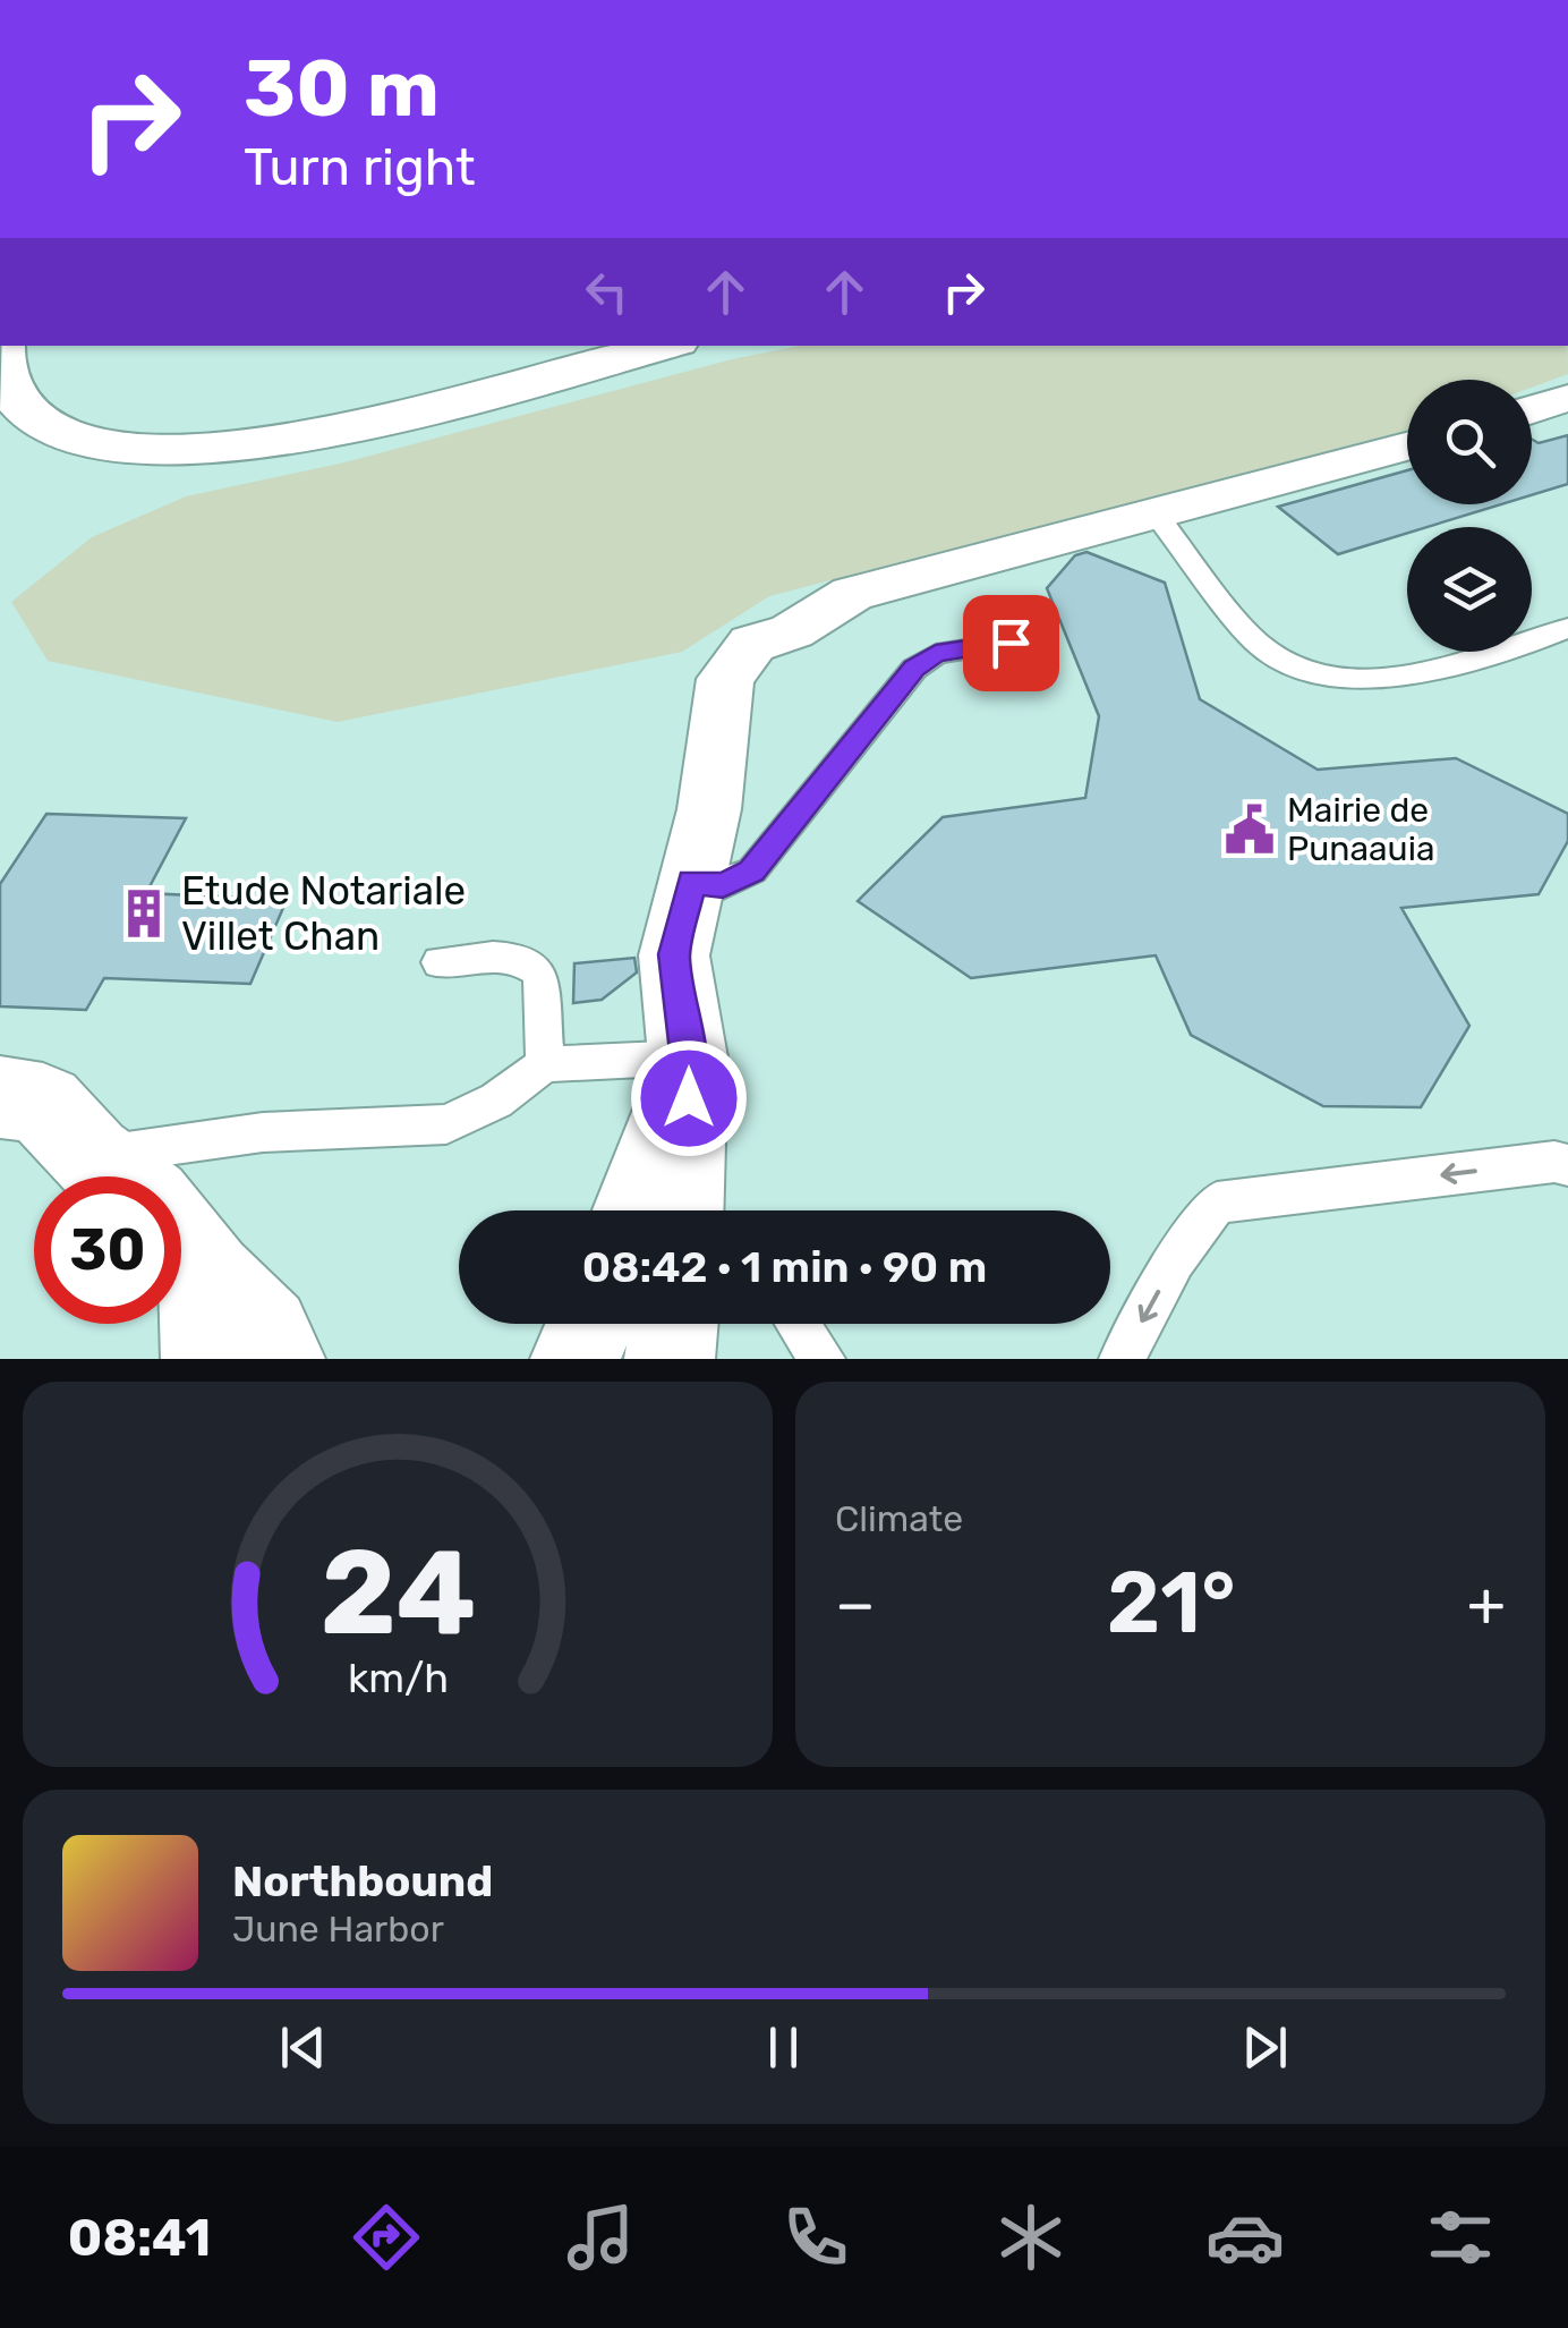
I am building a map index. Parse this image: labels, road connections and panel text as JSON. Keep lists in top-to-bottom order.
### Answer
{
  "places": {
    "public building": ["Mairie de Punaauia"],
    "building": ["Etude Notariale Villet Chan"]
  },
  "page": {
    "turn": ["30 m", "Turn right"],
    "limit": "30",
    "trip": "08:42 · 1 min · 90 m",
    "tile": "Climate",
    "heat": ["−", "21°", "+"],
    "song": ["Northbound", "June Harbor"],
    "tabs": "08:41",
    "gauge": ["24", "km/h"]
  }
}
